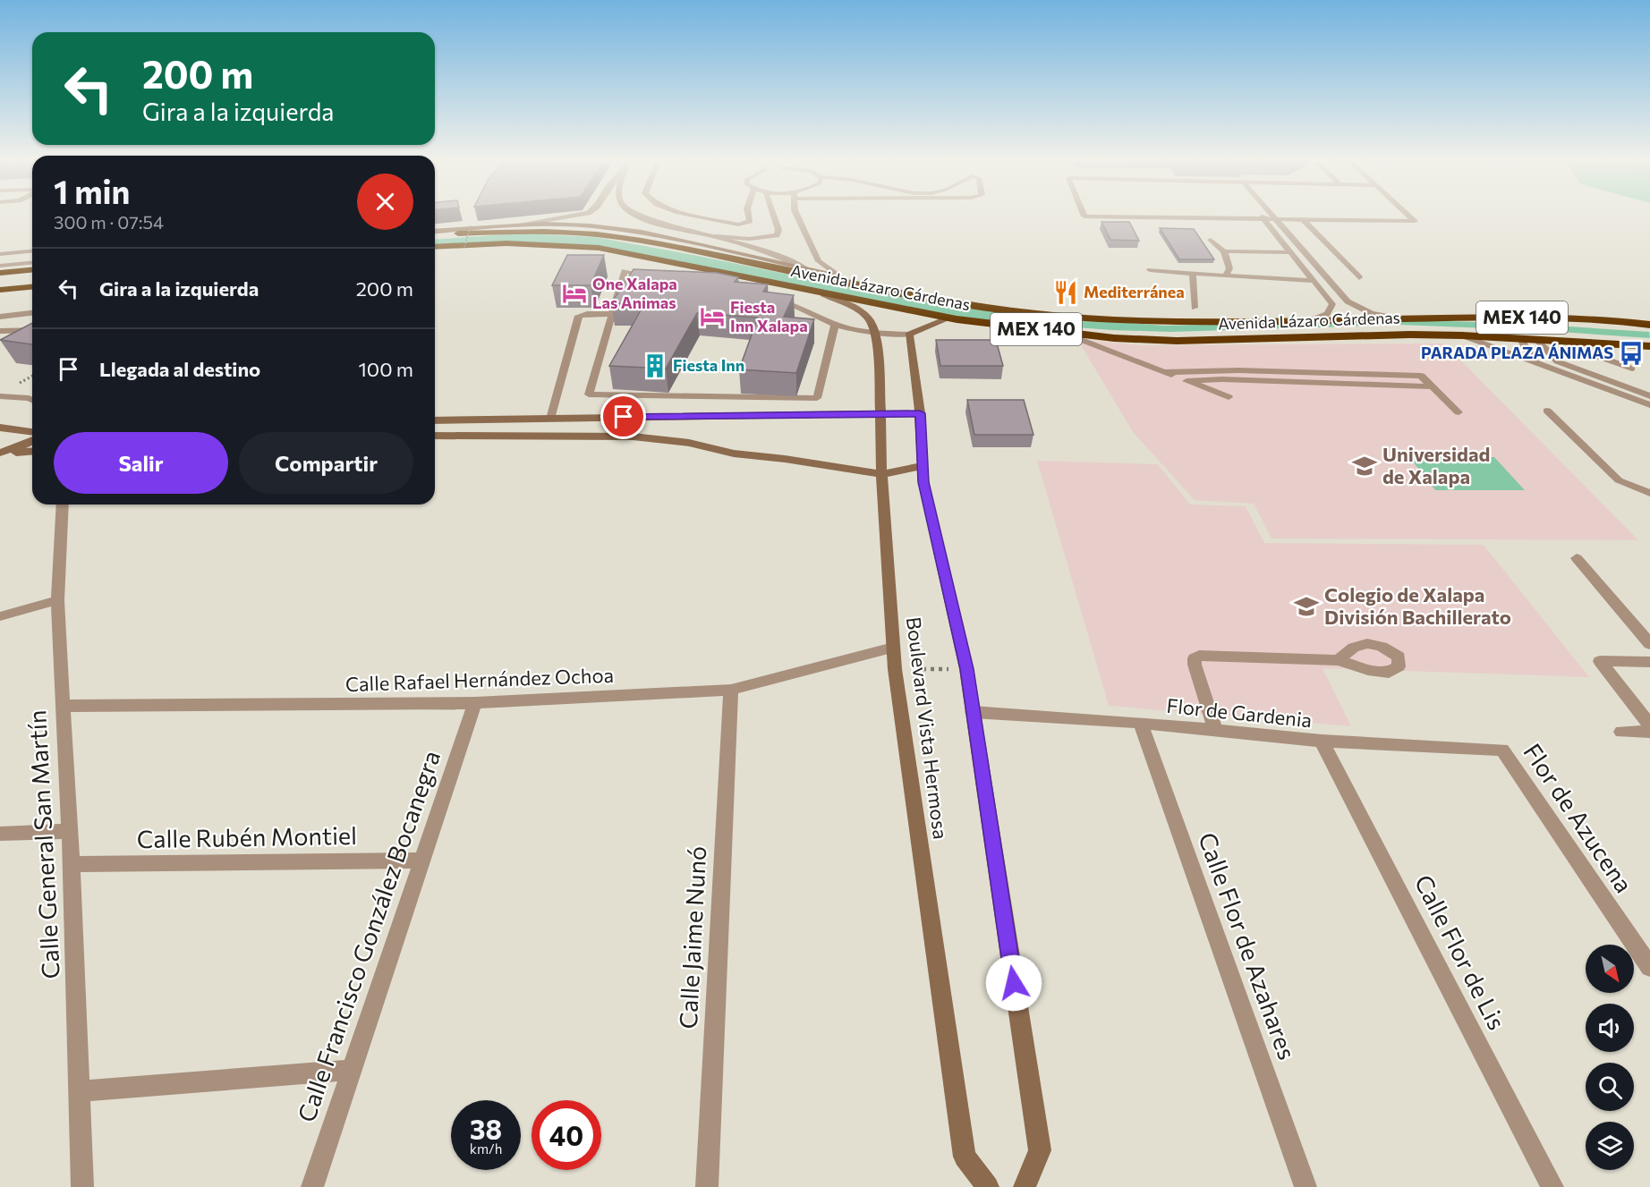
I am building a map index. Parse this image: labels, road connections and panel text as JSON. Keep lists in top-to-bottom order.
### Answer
{
  "streets": {
    "highway": ["Avenida Lázaro Cárdenas", "MEX 140"],
    "street": [
      "Calle Rafael Hernández Ochoa",
      "Flor de Gardenia",
      "Boulevard Vista Hermosa",
      "Flor de Azucena",
      "Calle Rubén Montiel",
      "Calle General San Martín",
      "Calle Francisco González Bocanegra",
      "Calle Jaime Nunó",
      "Calle Flor de Azahares",
      "Calle Flor de Lis"
    ]
  },
  "crossings": [
    ["Calle Rafael Hernández Ochoa", "Boulevard Vista Hermosa"],
    ["Calle Rafael Hernández Ochoa", "Calle General San Martín"],
    ["Calle Rafael Hernández Ochoa", "Calle Francisco González Bocanegra"],
    ["Calle Rafael Hernández Ochoa", "Calle Jaime Nunó"],
    ["Flor de Gardenia", "Boulevard Vista Hermosa"],
    ["Flor de Gardenia", "Flor de Azucena"],
    ["Flor de Gardenia", "Calle Flor de Azahares"],
    ["Flor de Gardenia", "Calle Flor de Lis"],
    ["Calle Rubén Montiel", "Calle General San Martín"],
    ["Calle Rubén Montiel", "Calle Francisco González Bocanegra"]
  ],
  "places": {
    "restaurant": ["Mediterránea"],
    "hotel": ["One Xalapa Las Animas", "Fiesta Inn Xalapa"],
    "bus stop": ["PARADA PLAZA ÁNIMAS"],
    "building": ["Fiesta Inn"],
    "school or university": ["Universidad de Xalapa", "Colegio de Xalapa División Bachillerato"]
  },
  "north": "bottom right",
  "page": {
    "turn": ["200 m", "Gira a la izquierda"],
    "heading": ["1 min", "300 m · 07:54"],
    "list": [
      {
        "name": "Gira a la izquierda",
        "value": "200 m"
      },
      {
        "name": "Llegada al destino",
        "value": "100 m"
      }
    ],
    "buttons": ["Salir", "Compartir"],
    "speed": "38 km/h",
    "limit": "40"
  }
}
